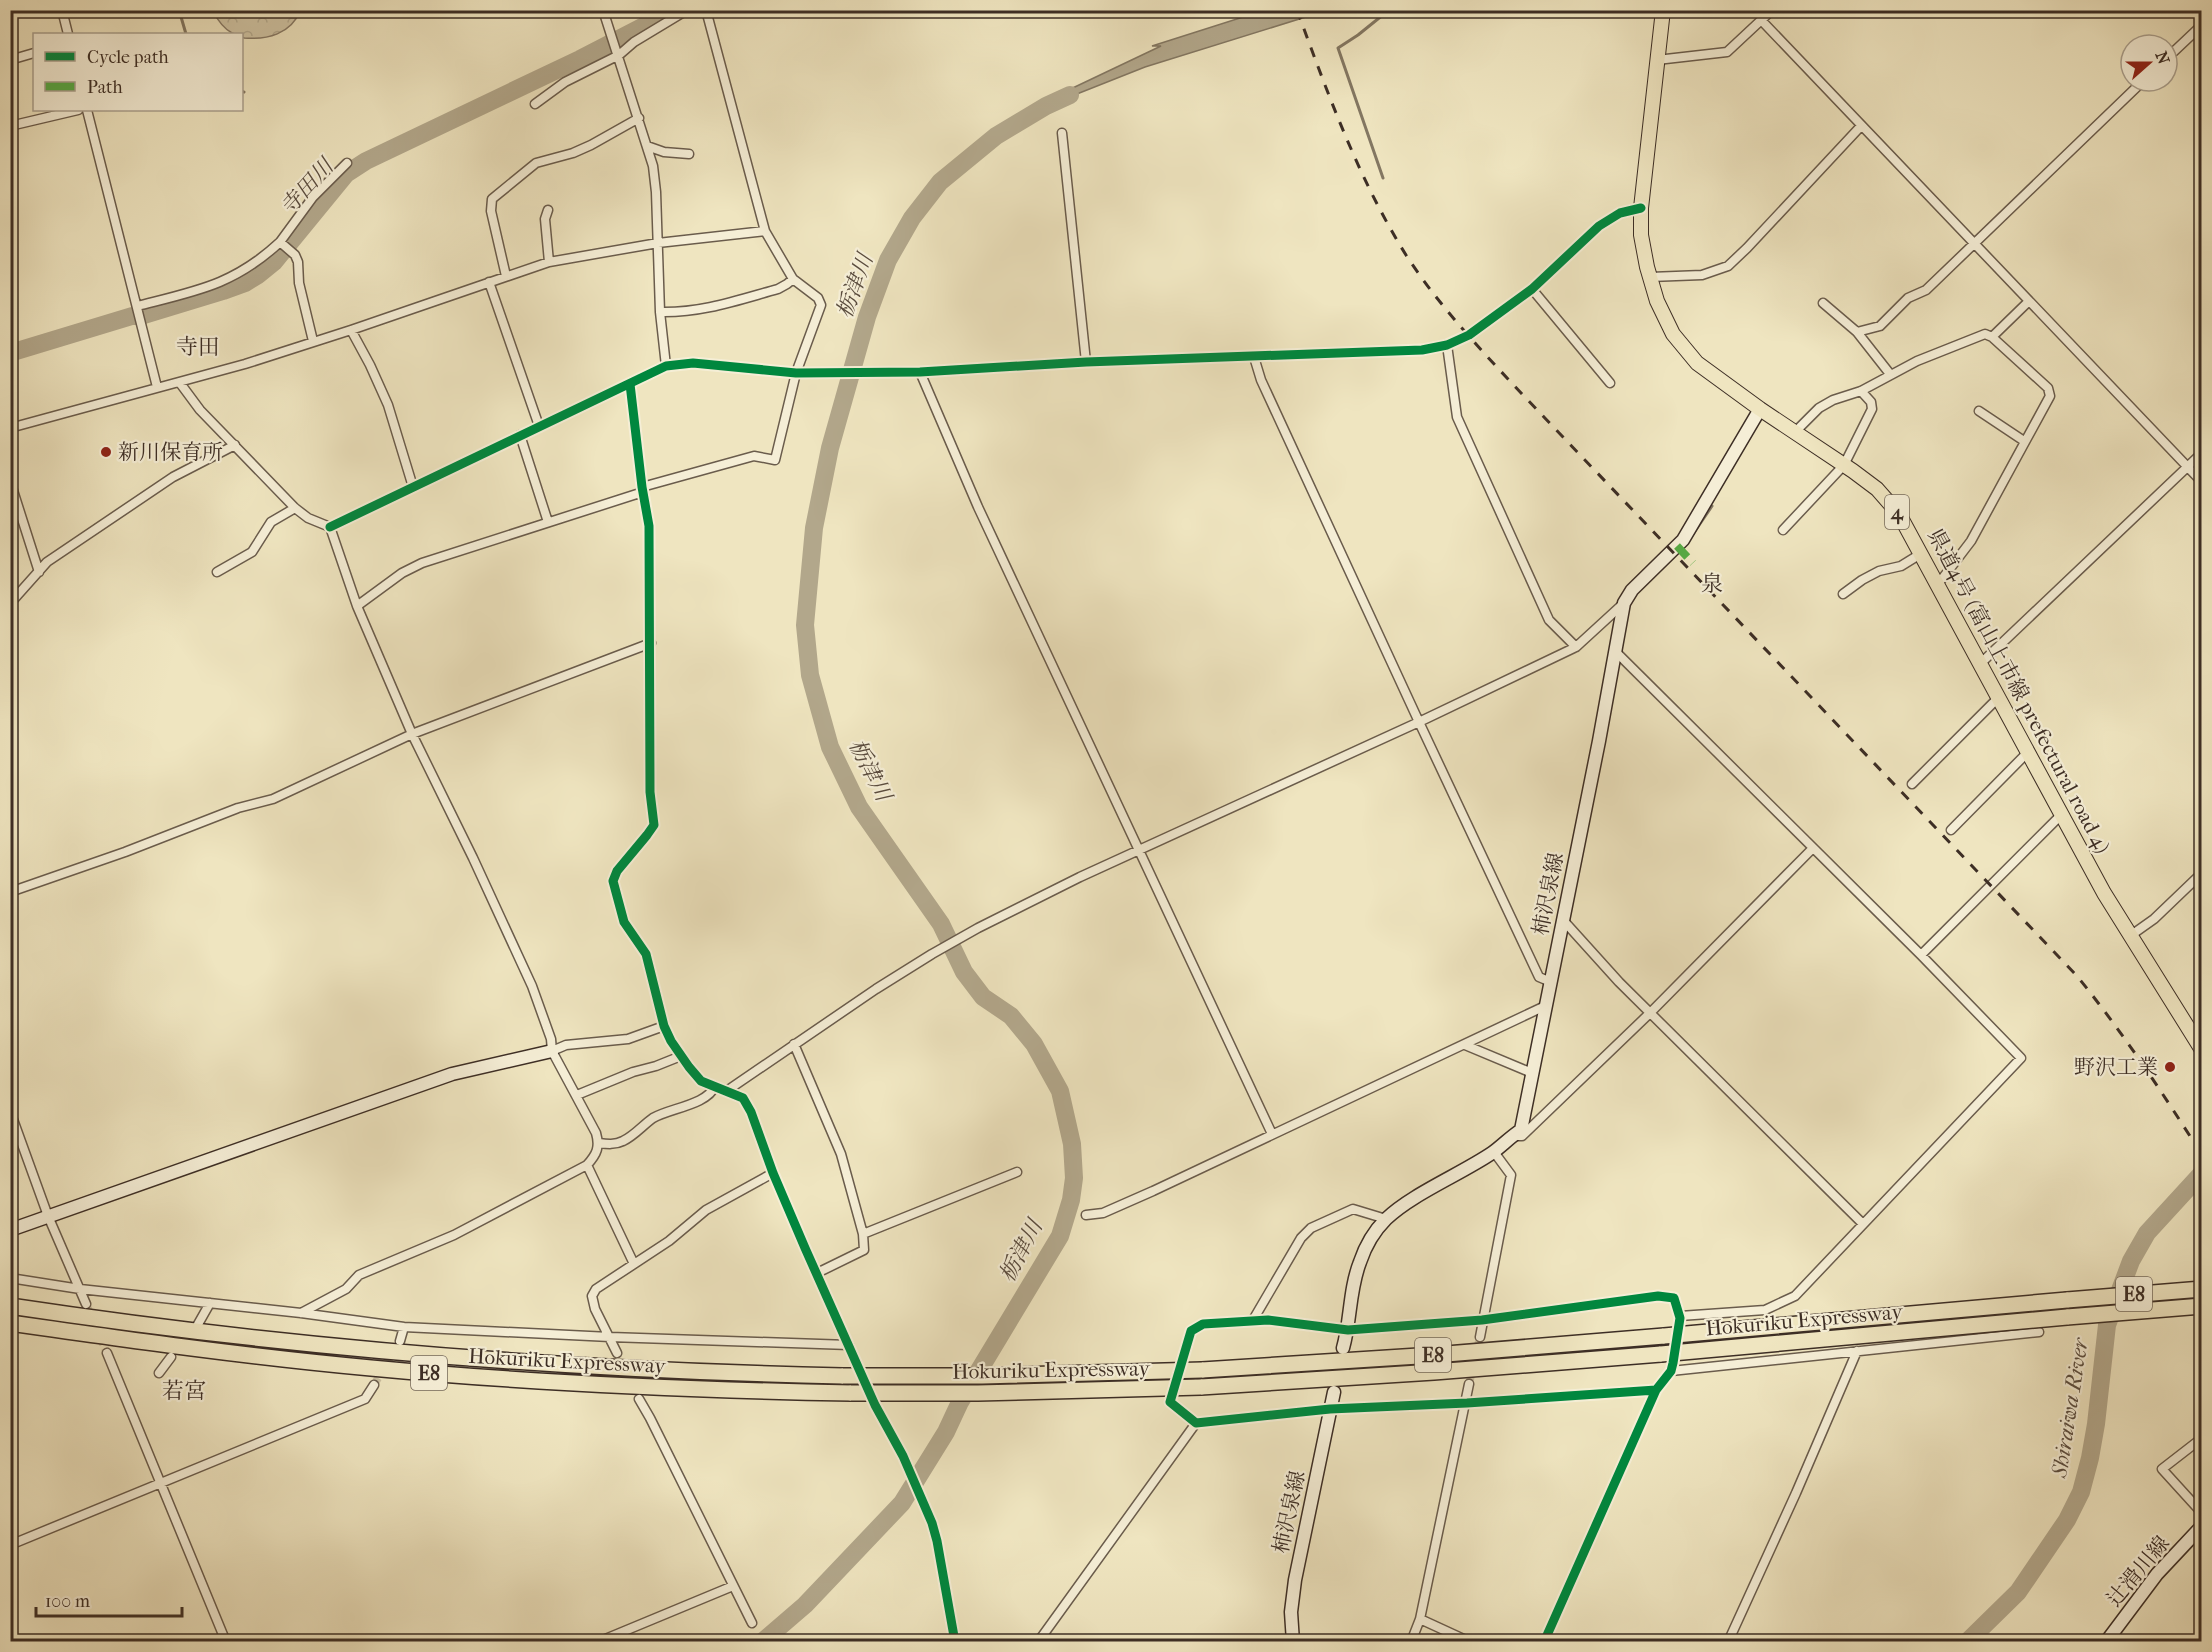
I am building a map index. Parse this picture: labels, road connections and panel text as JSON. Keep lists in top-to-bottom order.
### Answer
{
  "streets": {
    "highway": ["E8", "Hokuriku Expressway"],
    "main road": [
      "4",
      "県道4号 (富山上市線 prefectural road 4)",
      "柿沢泉線",
      "辻滑川線"
    ]
  },
  "crossings": [
    ["県道4号 (富山上市線 prefectural road 4)", "柿沢泉線"]
  ],
  "districts": ["寺田", "泉", "若宮"],
  "water": ["寺田川", "栃津川", "Shiraiwa River"],
  "places": ["新川保育所", "野沢工業"],
  "legend": ["Cycle path", "Path"],
  "scale_bar": "100 m",
  "north": "right"
}
